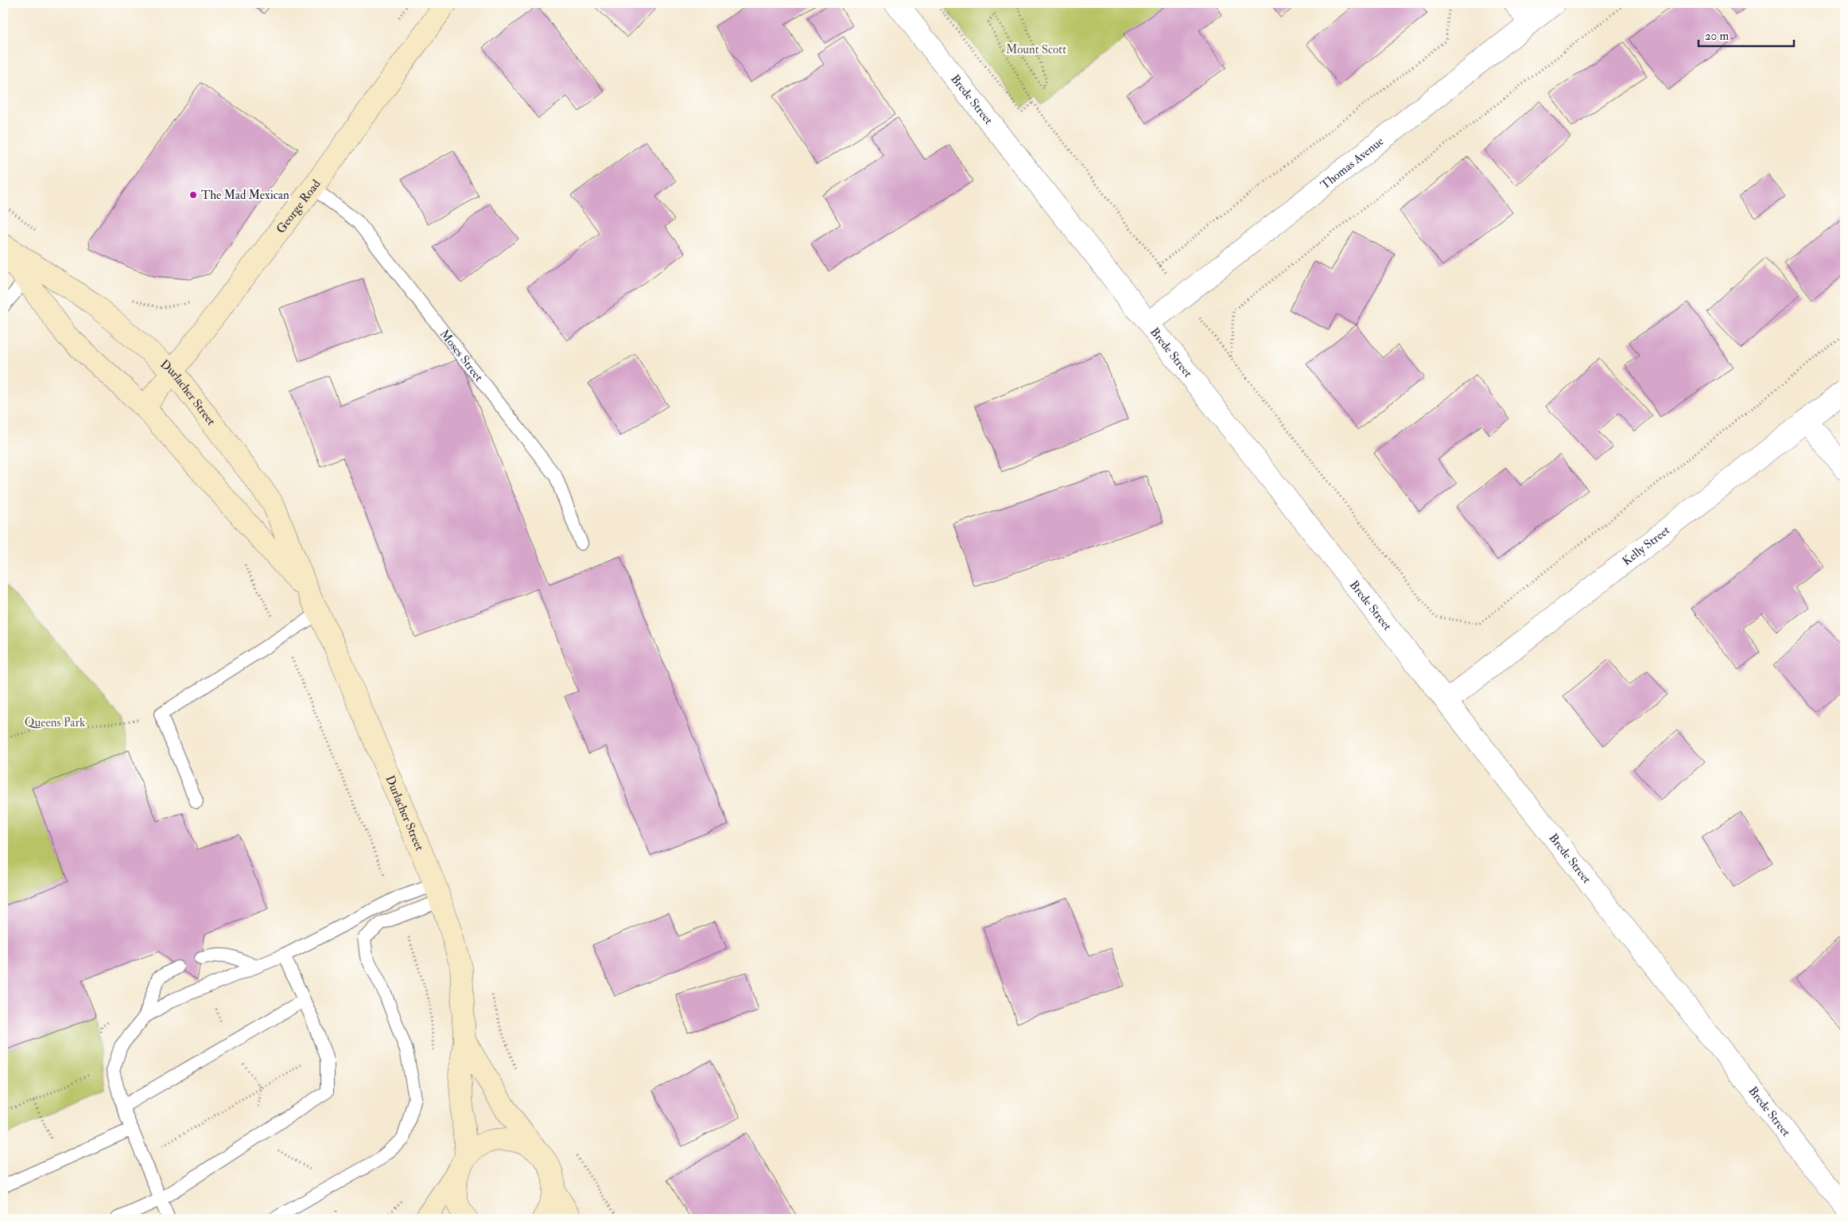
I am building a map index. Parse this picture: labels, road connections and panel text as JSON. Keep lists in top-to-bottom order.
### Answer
{
  "streets": {
    "main road": ["George Road", "Durlacher Street"],
    "street": ["Brede Street", "Thomas Avenue", "Kelly Street"],
    "lane": ["Moses Street"]
  },
  "crossings": [
    ["Brede Street", "Thomas Avenue"],
    ["Brede Street", "Kelly Street"],
    ["George Road", "Moses Street"],
    ["George Road", "Durlacher Street"]
  ],
  "parks": ["Mount Scott", "Queens Park"],
  "places": ["The Mad Mexican"],
  "scale_bar": "20 m"
}
